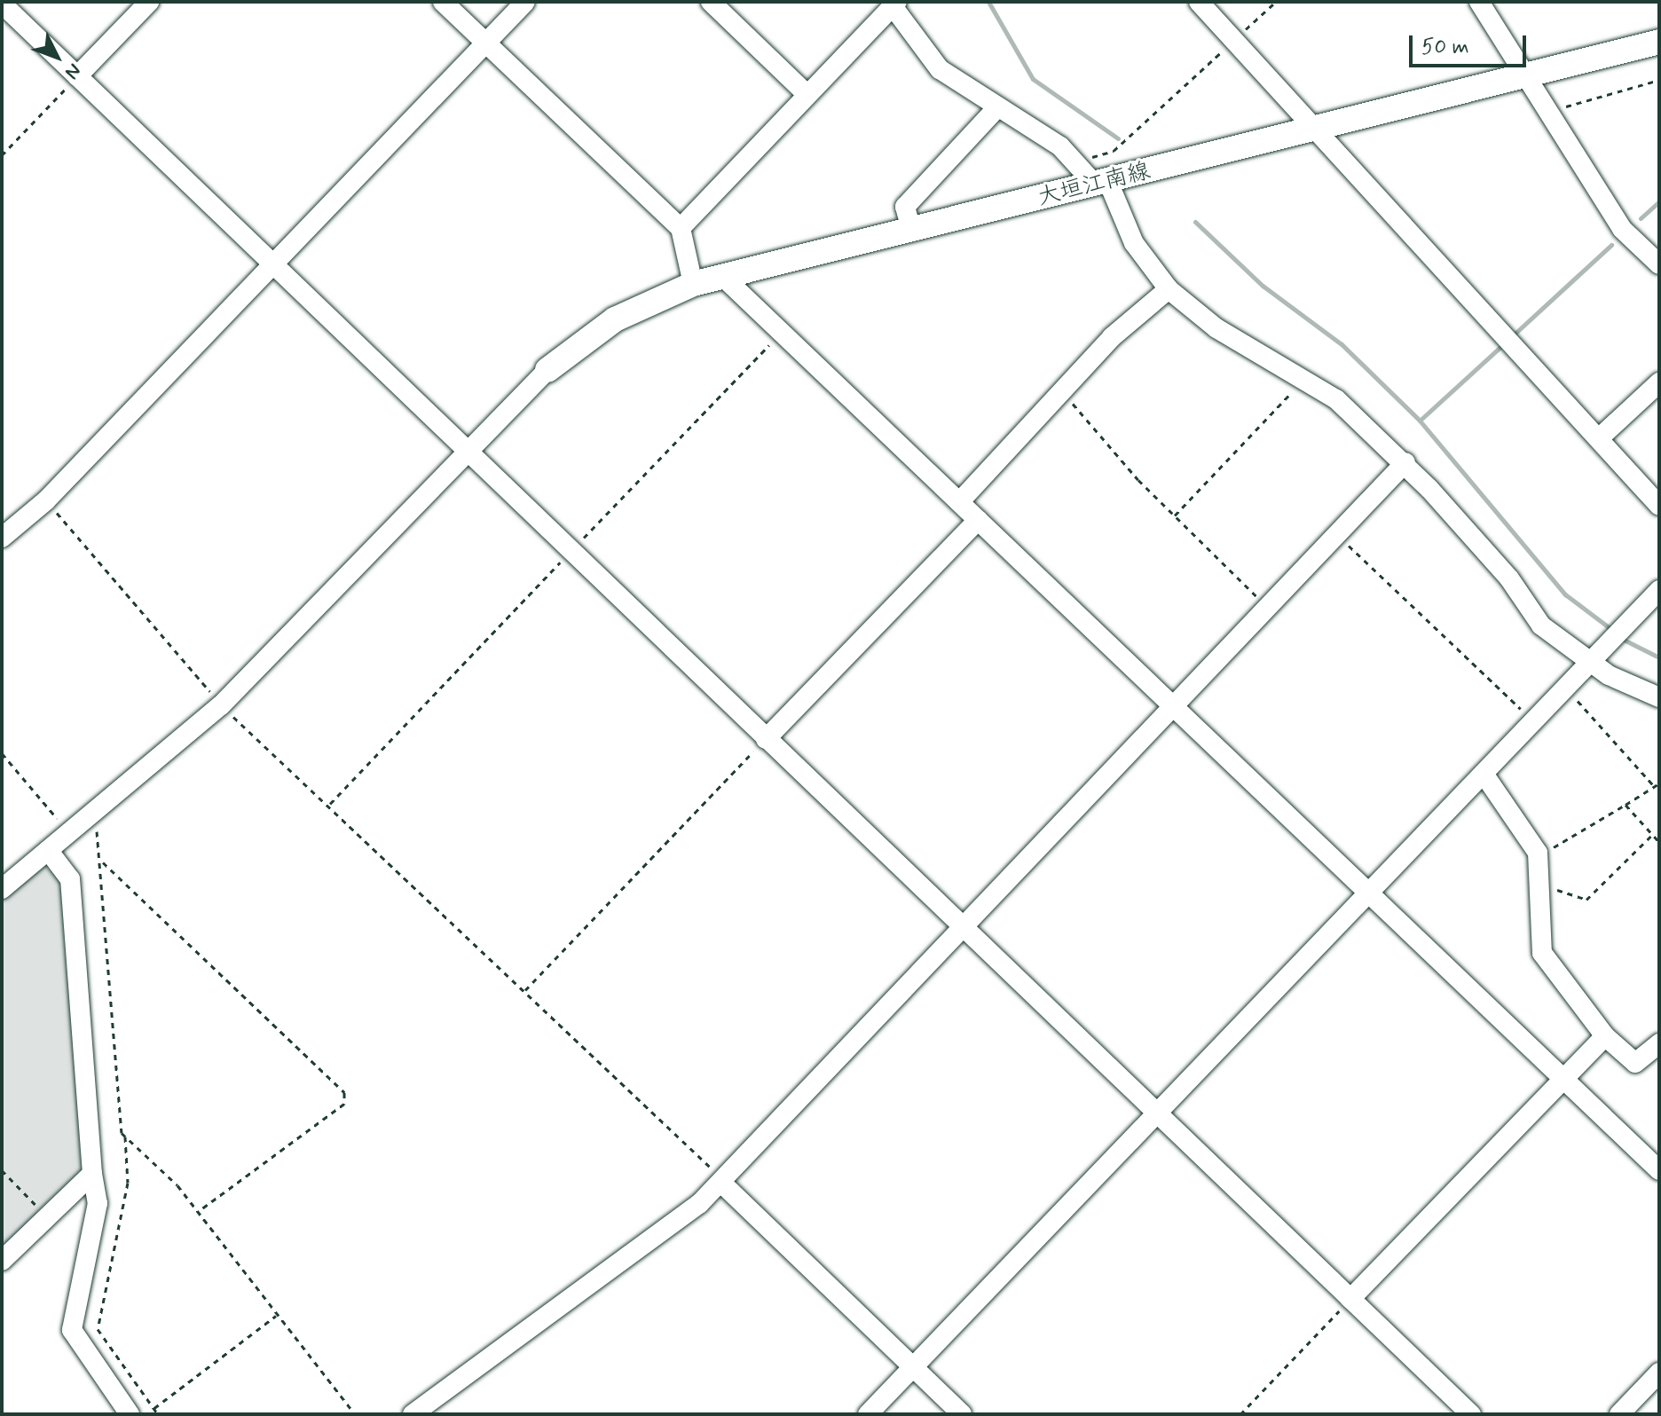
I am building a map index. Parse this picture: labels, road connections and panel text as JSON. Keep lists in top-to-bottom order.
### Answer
{
  "streets": {
    "main road": ["大垣江南線"]
  },
  "scale_bar": "50 m",
  "north": "bottom right"
}
